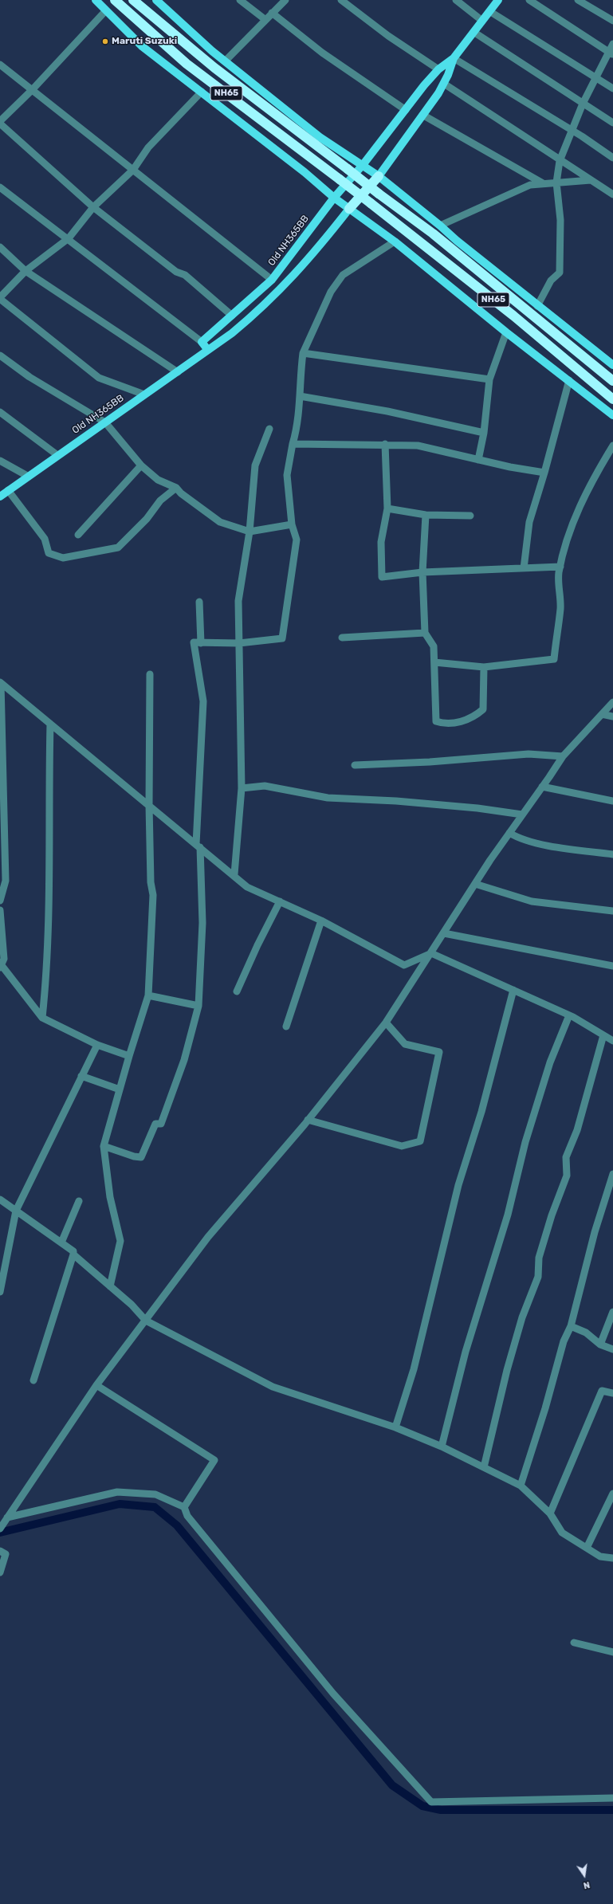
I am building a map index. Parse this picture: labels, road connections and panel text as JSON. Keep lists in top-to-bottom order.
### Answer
{
  "streets": {
    "highway": ["NH65"],
    "main road": ["Old NH365BB"]
  },
  "places": ["Maruti Suzuki"],
  "north": "bottom"
}
